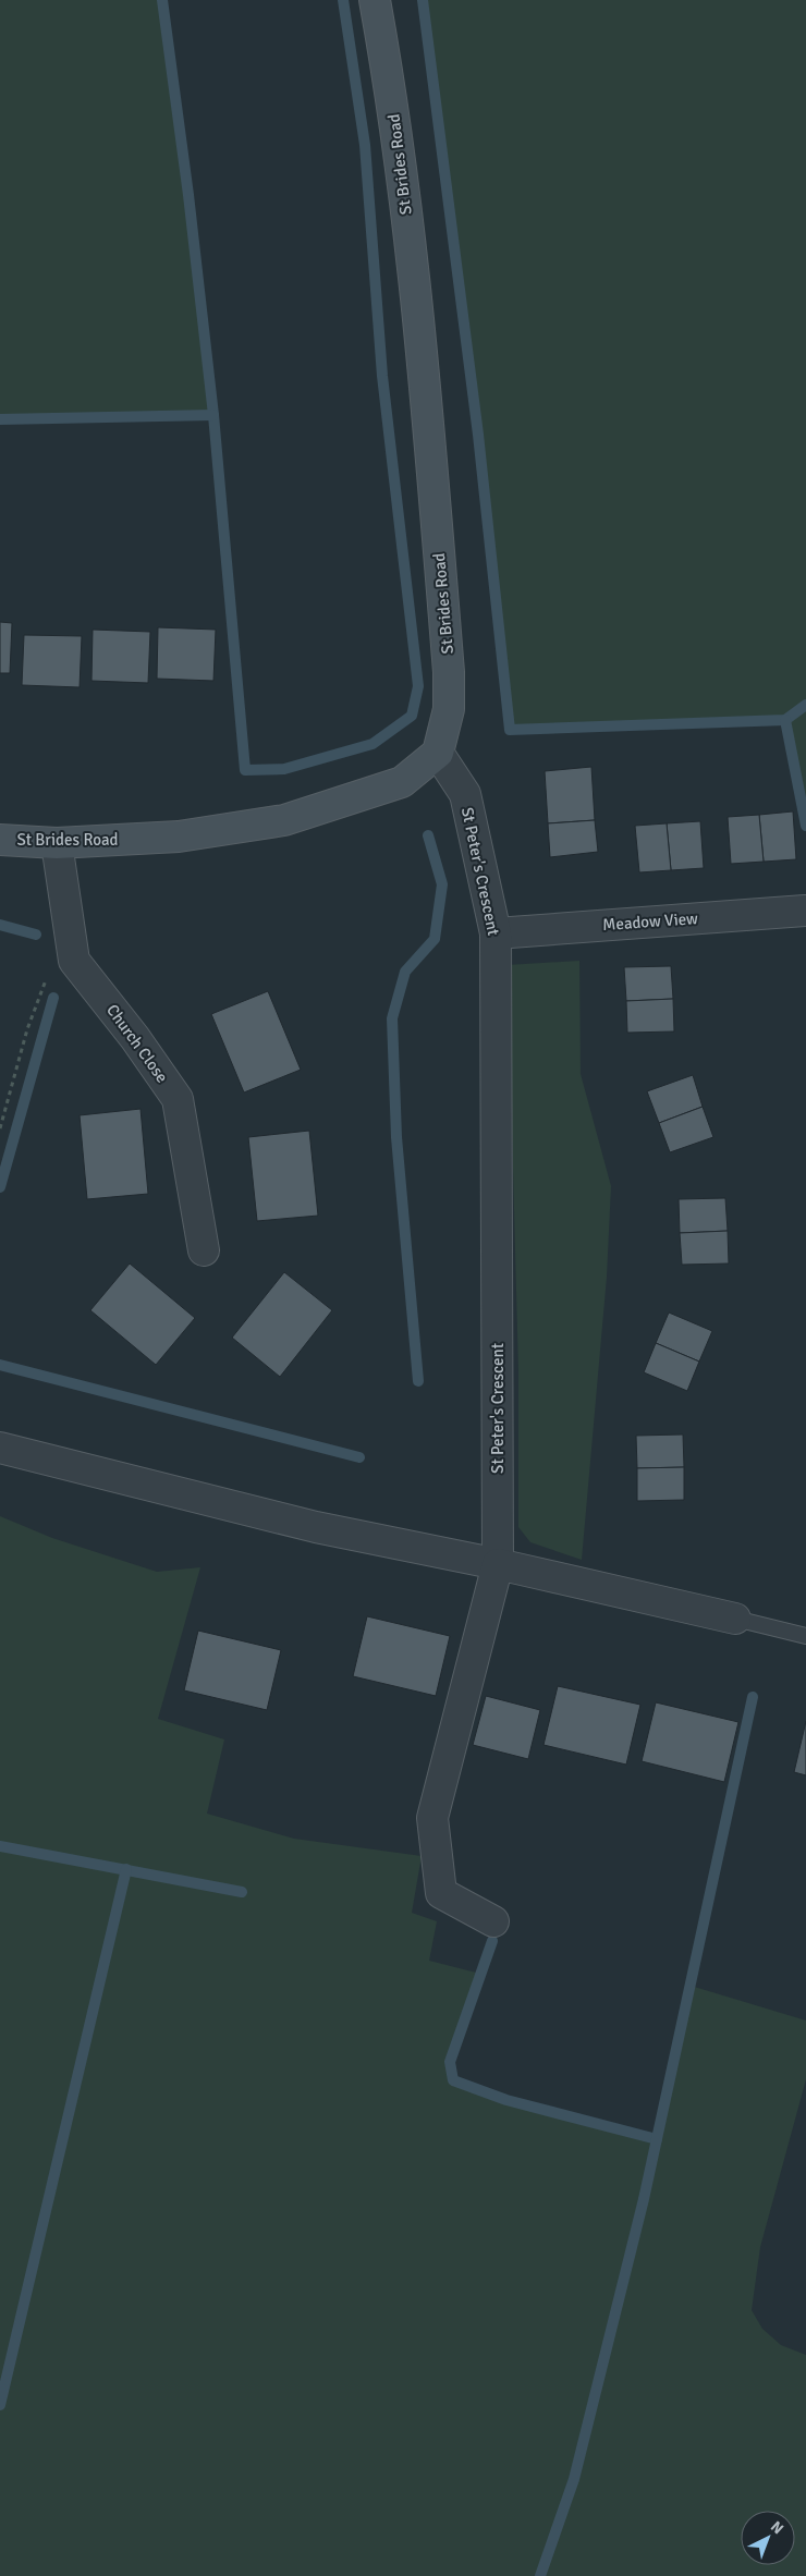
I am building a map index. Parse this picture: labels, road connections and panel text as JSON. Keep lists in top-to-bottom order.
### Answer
{
  "streets": {
    "main road": ["St Brides Road"],
    "street": ["St Peter's Crescent", "Meadow View", "Church Close"]
  },
  "crossings": [
    ["St Brides Road", "St Peter's Crescent"],
    ["St Brides Road", "Church Close"],
    ["St Peter's Crescent", "Meadow View"]
  ],
  "north": "top right"
}
